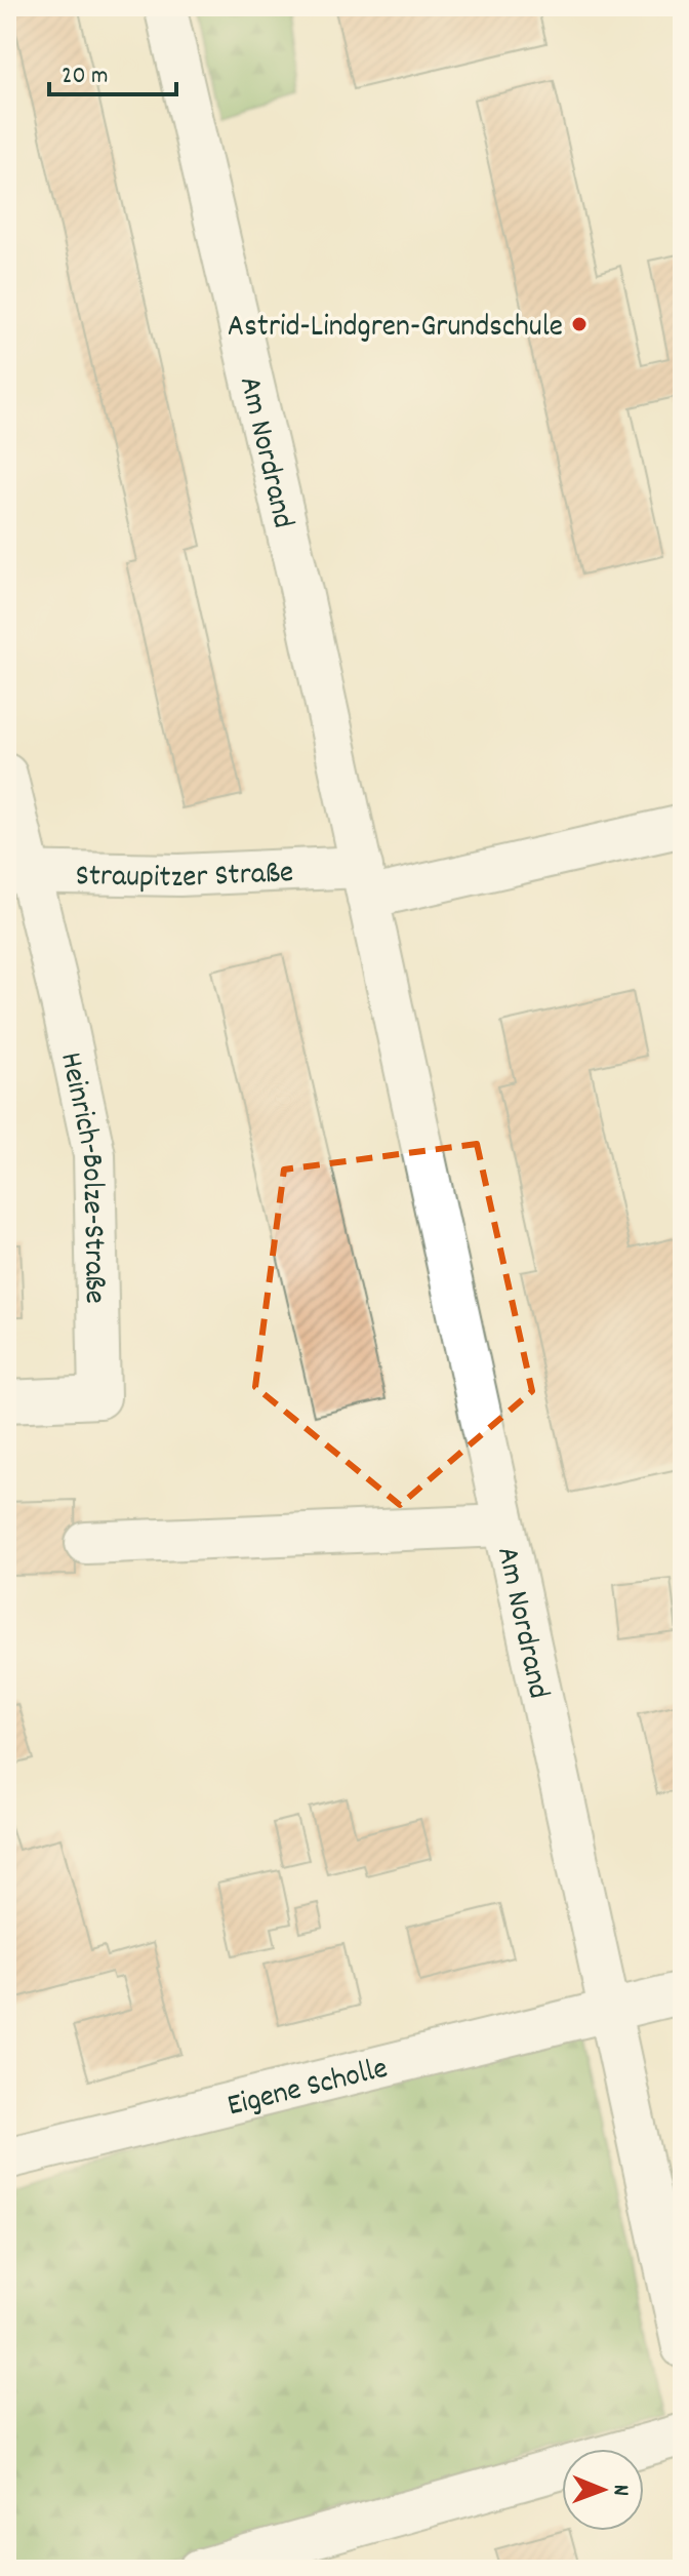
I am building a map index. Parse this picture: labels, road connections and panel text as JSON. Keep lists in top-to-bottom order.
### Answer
{
  "streets": {
    "street": [
      "Am Nordrand",
      "Straupitzer Straße",
      "Heinrich-Bolze-Straße",
      "Eigene Scholle"
    ]
  },
  "crossings": [
    ["Am Nordrand", "Straupitzer Straße"],
    ["Am Nordrand", "Eigene Scholle"],
    ["Straupitzer Straße", "Heinrich-Bolze-Straße"]
  ],
  "places": ["Astrid-Lindgren-Grundschule"],
  "scale_bar": "20 m",
  "north": "right"
}
